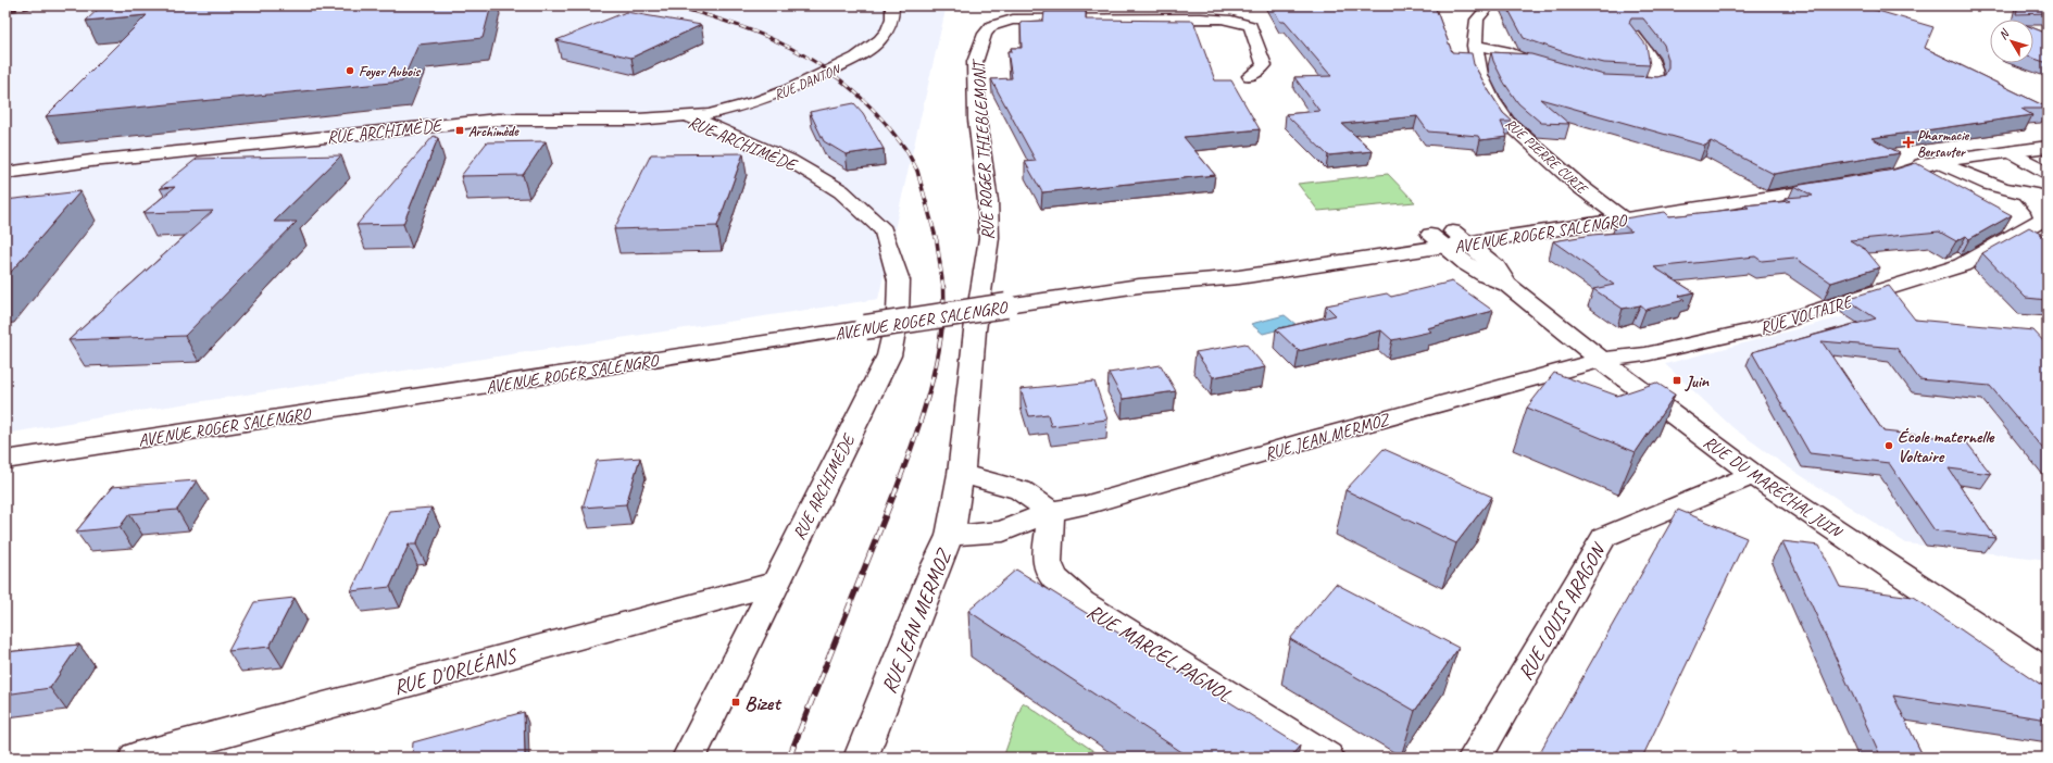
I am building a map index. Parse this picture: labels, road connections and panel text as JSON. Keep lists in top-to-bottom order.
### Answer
{
  "streets": {
    "street": [
      "RUE DANTON",
      "RUE ARCHIMÈDE",
      "RUE ROGER THIEBLEMONT",
      "RUE PIERRE CURIE",
      "AVENUE ROGER SALENGRO",
      "RUE VOLTAIRE",
      "RUE JEAN MERMOZ",
      "RUE DU MARÉCHAL JUIN",
      "RUE LOUIS ARAGON",
      "RUE MARCEL PAGNOL",
      "RUE D'ORLÉANS"
    ]
  },
  "crossings": [
    ["RUE DANTON", "RUE ARCHIMÈDE"],
    ["RUE ARCHIMÈDE", "RUE D'ORLÉANS"],
    ["RUE ROGER THIEBLEMONT", "RUE JEAN MERMOZ"],
    ["RUE PIERRE CURIE", "AVENUE ROGER SALENGRO"],
    ["AVENUE ROGER SALENGRO", "RUE DU MARÉCHAL JUIN"],
    ["RUE VOLTAIRE", "RUE JEAN MERMOZ"],
    ["RUE VOLTAIRE", "RUE DU MARÉCHAL JUIN"],
    ["RUE JEAN MERMOZ", "RUE DU MARÉCHAL JUIN"],
    ["RUE JEAN MERMOZ", "RUE MARCEL PAGNOL"],
    ["RUE DU MARÉCHAL JUIN", "RUE LOUIS ARAGON"]
  ],
  "places": {
    "other": ["Foyer Aubois", "École maternelle Voltaire"],
    "transit": ["Archimède", "Juin", "Bizet"],
    "health": ["Pharmacie Bersauter"]
  },
  "north": "top left"
}
